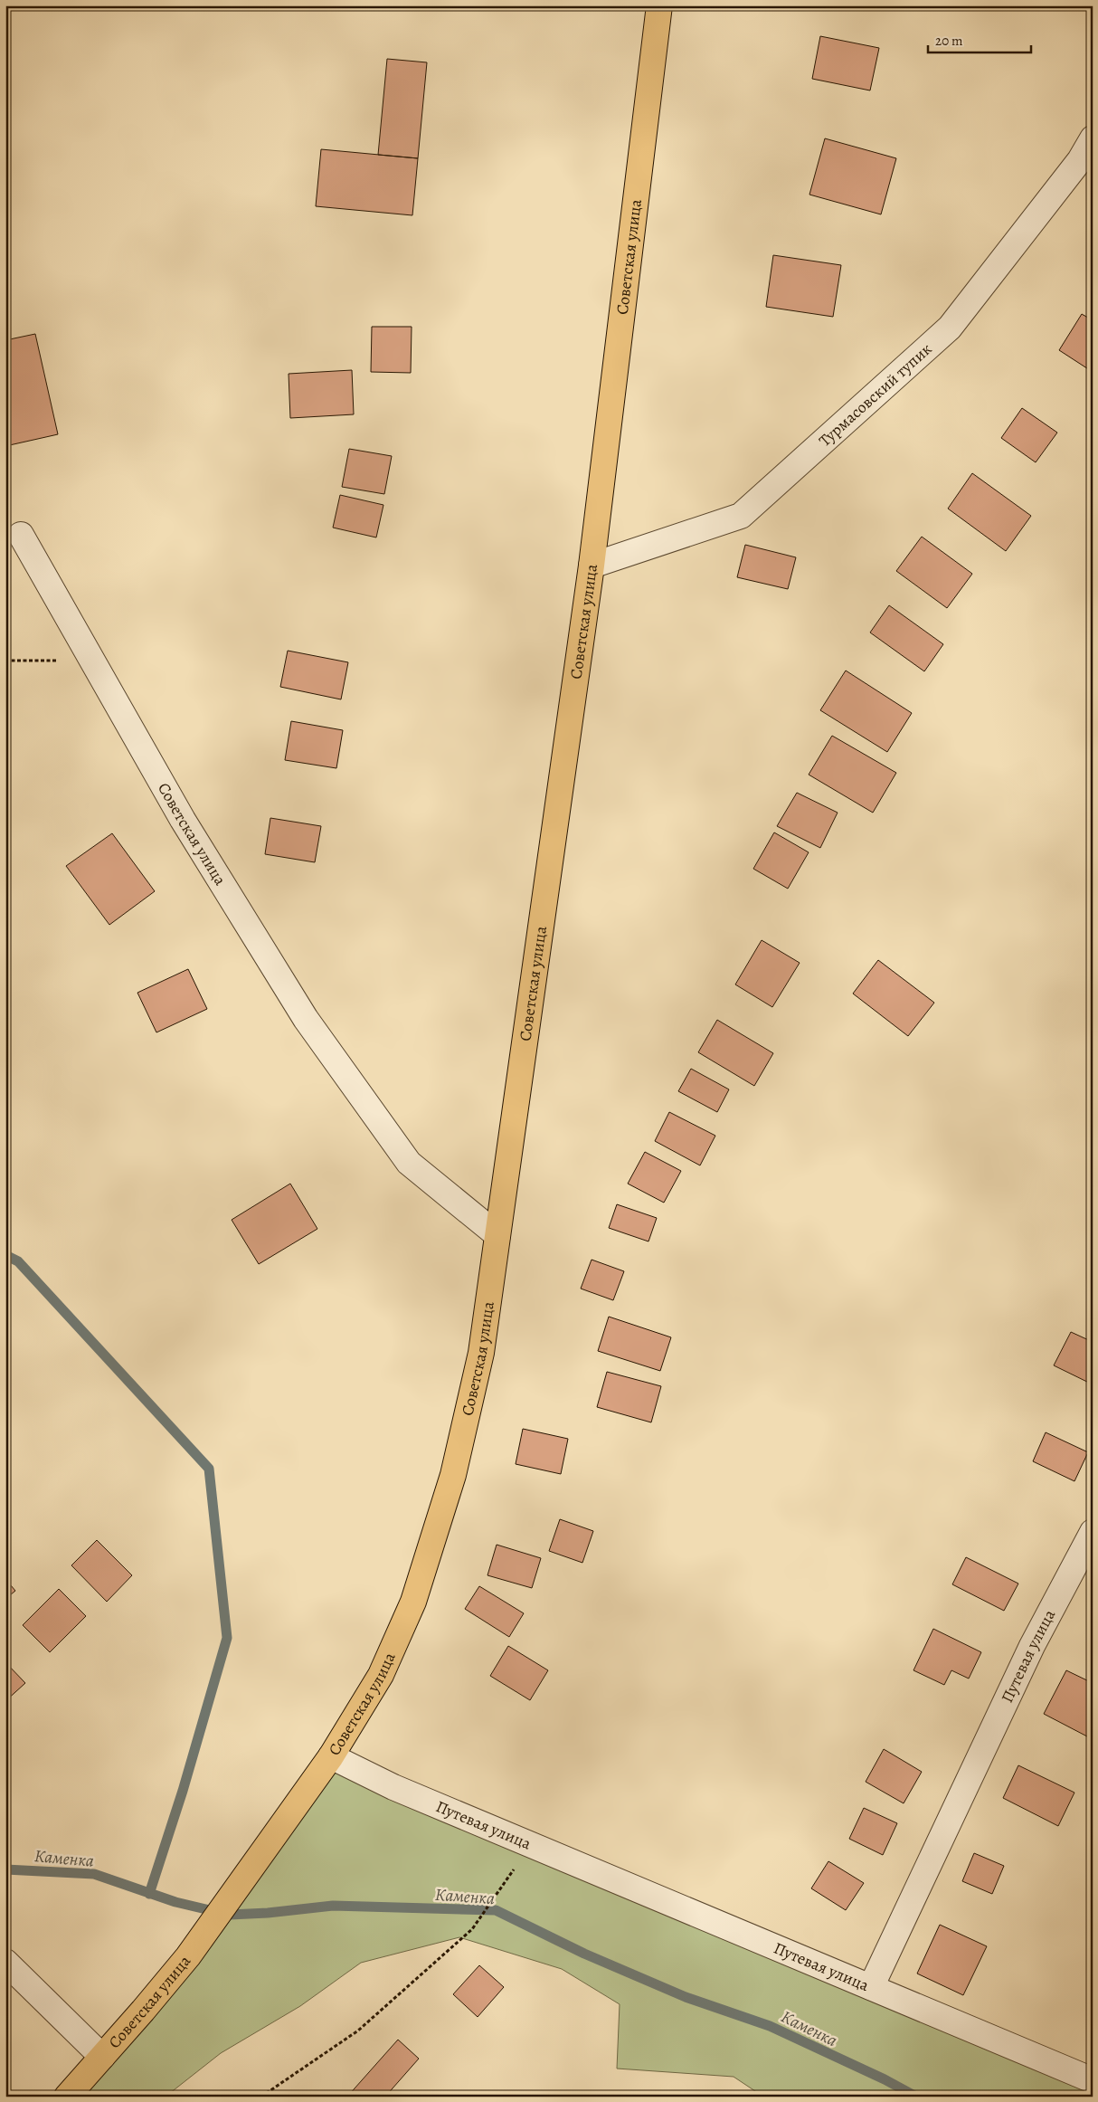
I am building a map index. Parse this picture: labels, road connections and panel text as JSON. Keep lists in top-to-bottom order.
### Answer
{
  "streets": {
    "main road": ["Советская улица"],
    "street": ["Турмасовский тупик", "Путевая улица"]
  },
  "crossings": [
    ["Советская улица", "Турмасовский тупик"],
    ["Советская улица", "Путевая улица"]
  ],
  "water": ["Каменка"],
  "scale_bar": "20 m"
}
